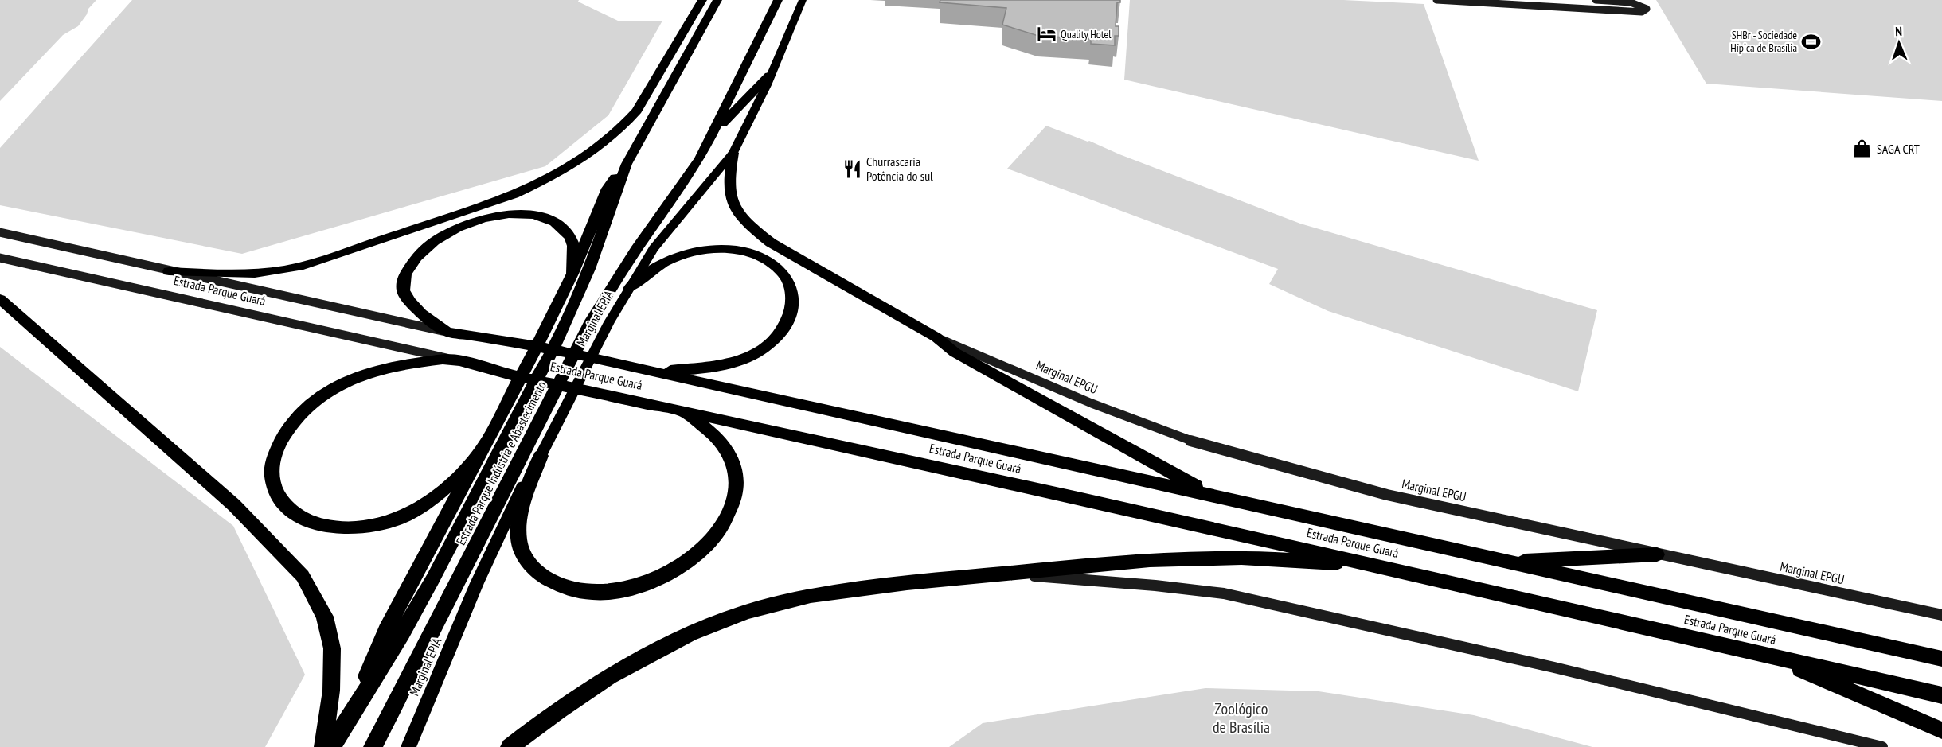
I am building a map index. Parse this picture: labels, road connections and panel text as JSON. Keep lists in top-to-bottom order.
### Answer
{
  "streets": {
    "highway": ["Estrada Parque Guará", "Estrada Parque Indústria e Abastecimento"],
    "main road": ["Marginal EPIA"],
    "street": ["Marginal EPGU"]
  },
  "parks": ["Zoológico de Brasília"],
  "places": {
    "hotel": ["Quality Hotel"],
    "sports": ["SHBr - Sociedade Hípica de Brasília"],
    "shop": ["SAGA CRT"],
    "restaurant": ["Churrascaria Potência do sul"]
  },
  "north": "top"
}
